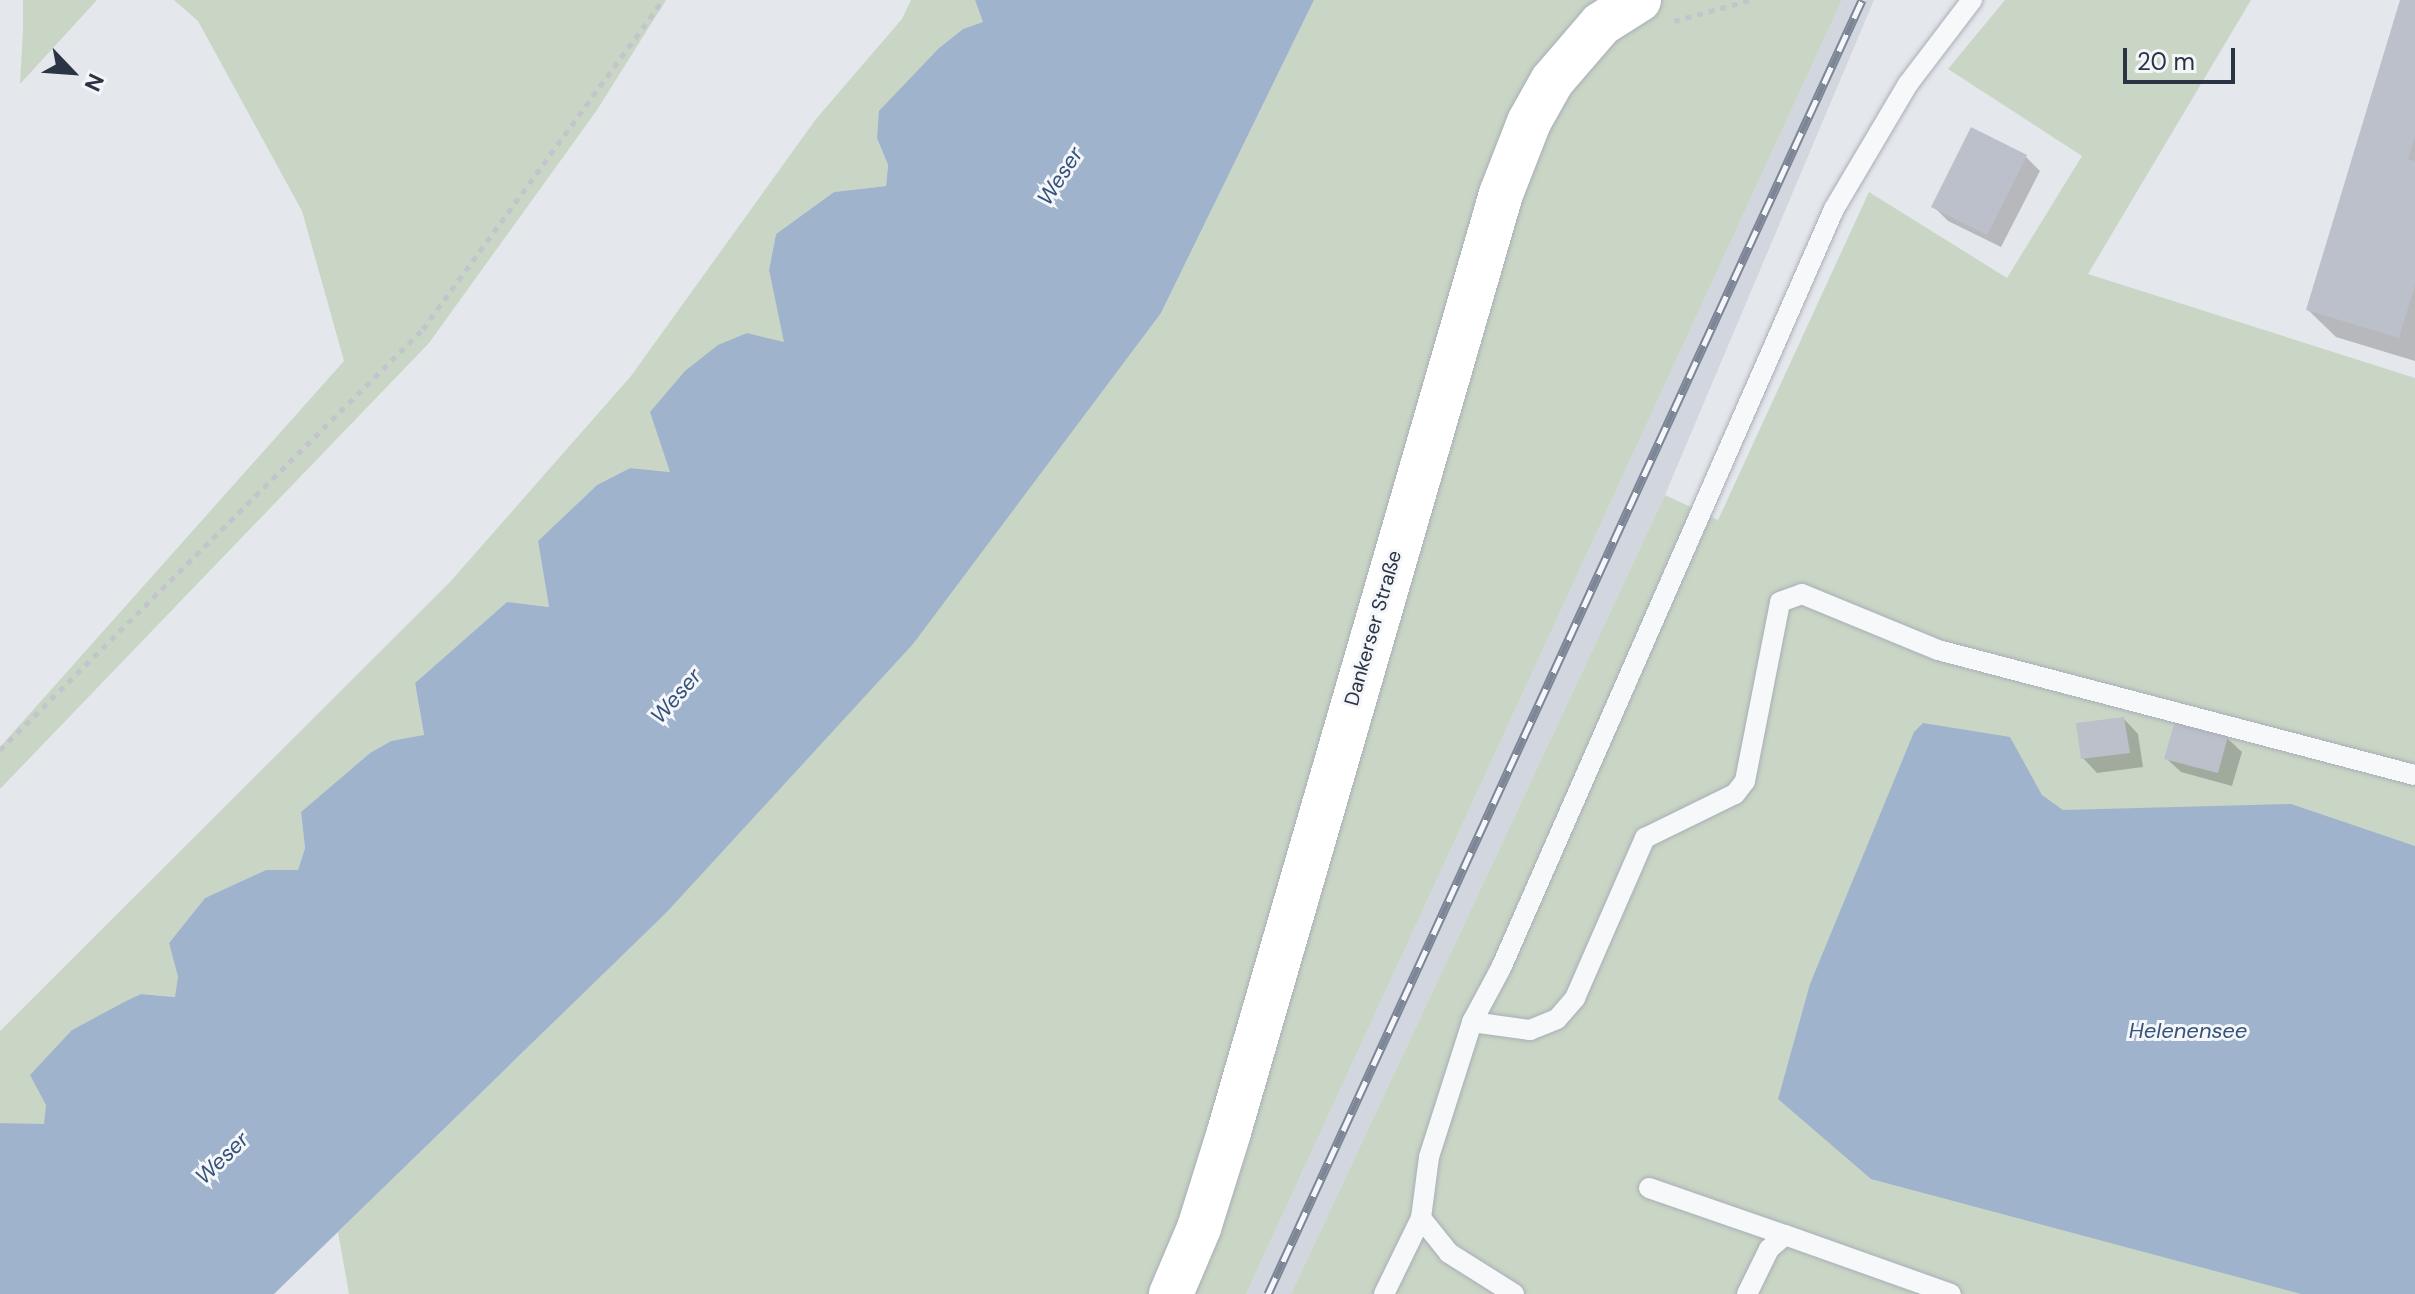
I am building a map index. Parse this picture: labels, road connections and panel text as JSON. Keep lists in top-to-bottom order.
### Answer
{
  "streets": {
    "main road": ["Dankerser Straße"]
  },
  "water": ["Weser", "Helenensee"],
  "scale_bar": "20 m",
  "north": "bottom right"
}
